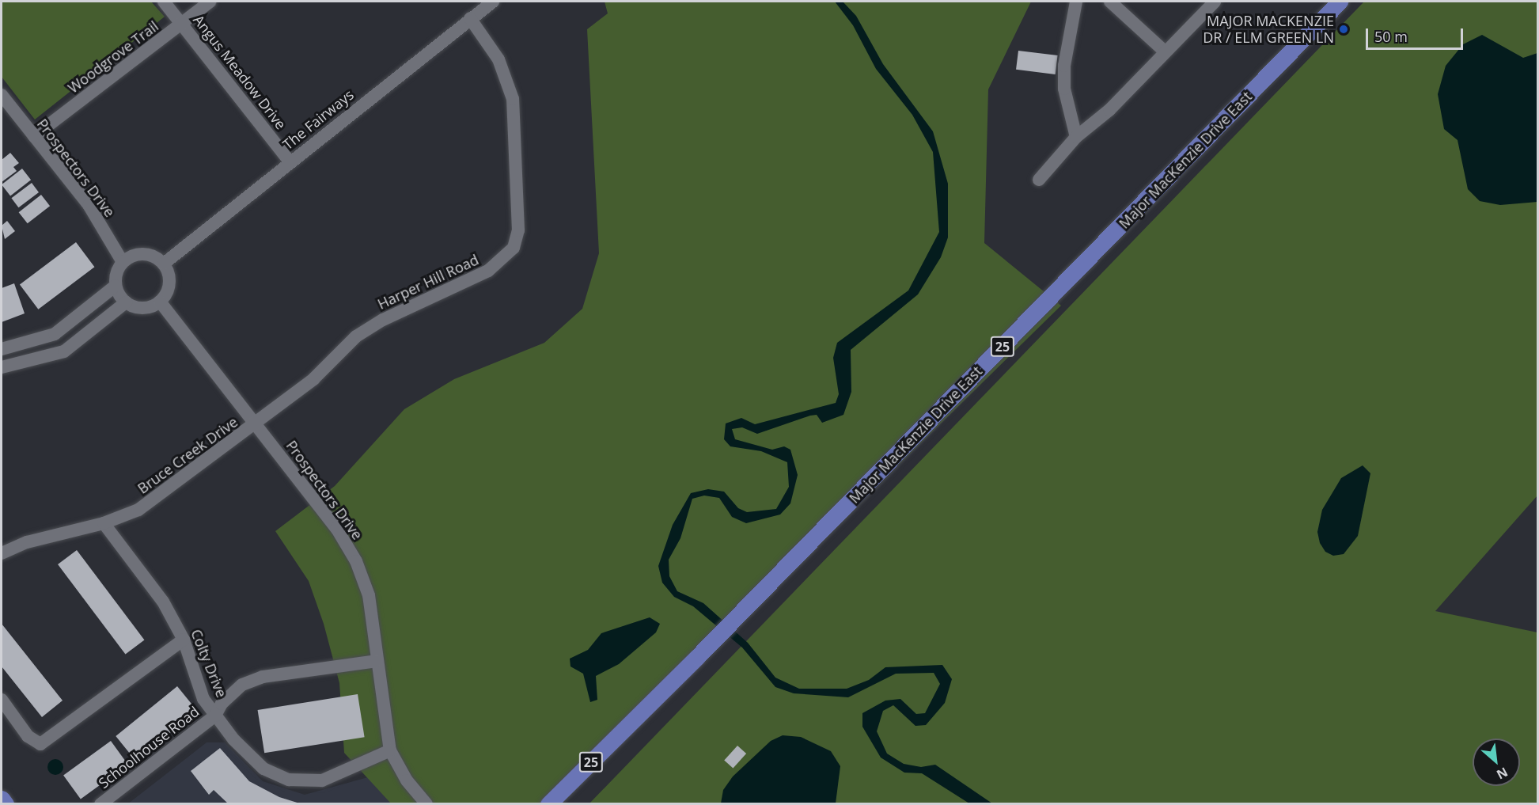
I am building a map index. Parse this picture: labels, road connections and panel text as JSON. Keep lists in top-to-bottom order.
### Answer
{
  "streets": {
    "main road": ["Major MacKenzie Drive East", "25"],
    "street": [
      "Woodgrove Trail",
      "Angus Meadow Drive",
      "The Fairways",
      "Prospectors Drive",
      "Harper Hill Road",
      "Bruce Creek Drive",
      "Colty Drive",
      "Schoolhouse Road"
    ]
  },
  "crossings": [
    ["Woodgrove Trail", "Angus Meadow Drive"],
    ["Woodgrove Trail", "Prospectors Drive"],
    ["Angus Meadow Drive", "The Fairways"],
    ["The Fairways", "Prospectors Drive"],
    ["The Fairways", "Harper Hill Road"],
    ["Prospectors Drive", "Harper Hill Road"],
    ["Prospectors Drive", "Bruce Creek Drive"],
    ["Prospectors Drive", "Colty Drive"],
    ["Prospectors Drive", "Schoolhouse Road"],
    ["Harper Hill Road", "Bruce Creek Drive"],
    ["Bruce Creek Drive", "Colty Drive"],
    ["Colty Drive", "Schoolhouse Road"]
  ],
  "places": ["MAJOR MACKENZIE DR / ELM GREEN LN"],
  "scale_bar": "50 m",
  "north": "bottom right"
}
